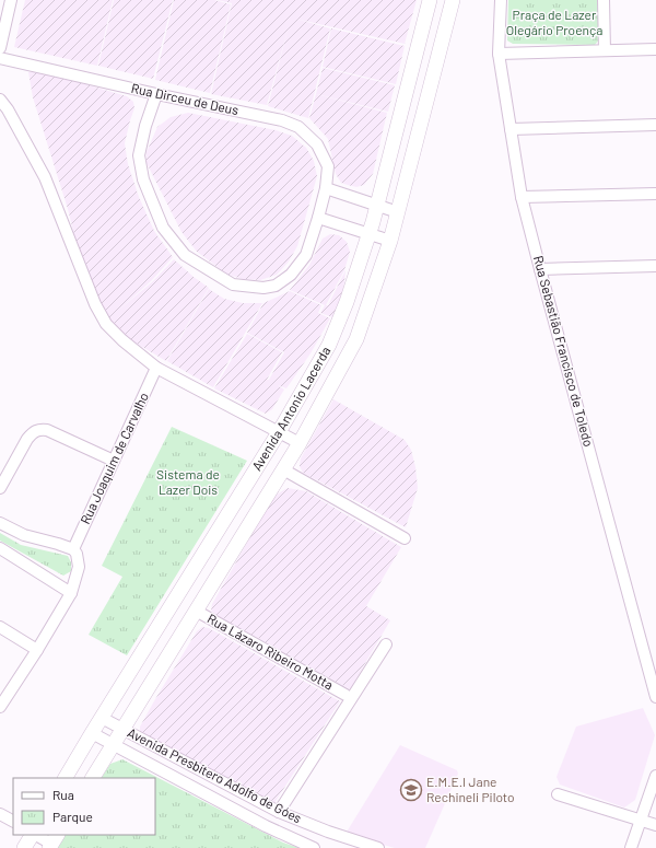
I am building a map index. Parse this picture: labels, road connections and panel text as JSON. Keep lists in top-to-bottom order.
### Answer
{
  "streets": {
    "main road": ["Avenida Antonio Lacerda"],
    "street": [
      "Rua Dirceu de Deus",
      "Rua Sebastião Francisco de Toledo",
      "Rua Joaquim de Carvalho",
      "Rua Lázaro Ribeiro Motta",
      "Avenida Presbítero Adolfo de Góes"
    ]
  },
  "crossings": [
    ["Avenida Antonio Lacerda", "Rua Lázaro Ribeiro Motta"],
    ["Avenida Antonio Lacerda", "Avenida Presbítero Adolfo de Góes"]
  ],
  "parks": ["Praça de Lazer Olegário Proença", "Sistema de Lazer Dois"],
  "places": {
    "school or university": ["E.M.E.I Jane Rechineli Piloto"]
  },
  "legend": ["Rua", "Parque"]
}
